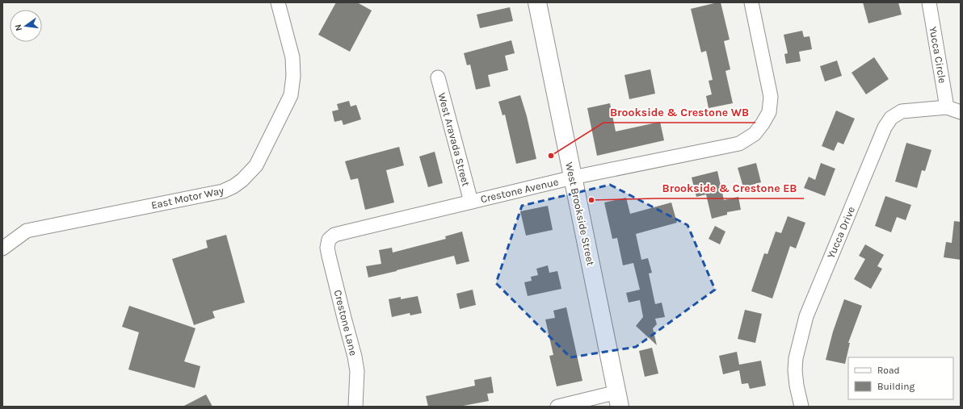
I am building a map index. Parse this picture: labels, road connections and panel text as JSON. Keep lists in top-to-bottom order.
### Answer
{
  "streets": {
    "street": [
      "Yucca Circle",
      "West Aravada Street",
      "Crestone Avenue",
      "East Motor Way",
      "West Brookside Street",
      "Yucca Drive",
      "Crestone Lane"
    ]
  },
  "crossings": [
    ["Yucca Circle", "Yucca Drive"],
    ["West Aravada Street", "Crestone Avenue"],
    ["Crestone Avenue", "West Brookside Street"],
    ["Crestone Avenue", "Crestone Lane"]
  ],
  "places": ["Brookside & Crestone WB", "Brookside & Crestone EB"],
  "legend": ["Road", "Building"],
  "north": "left"
}
